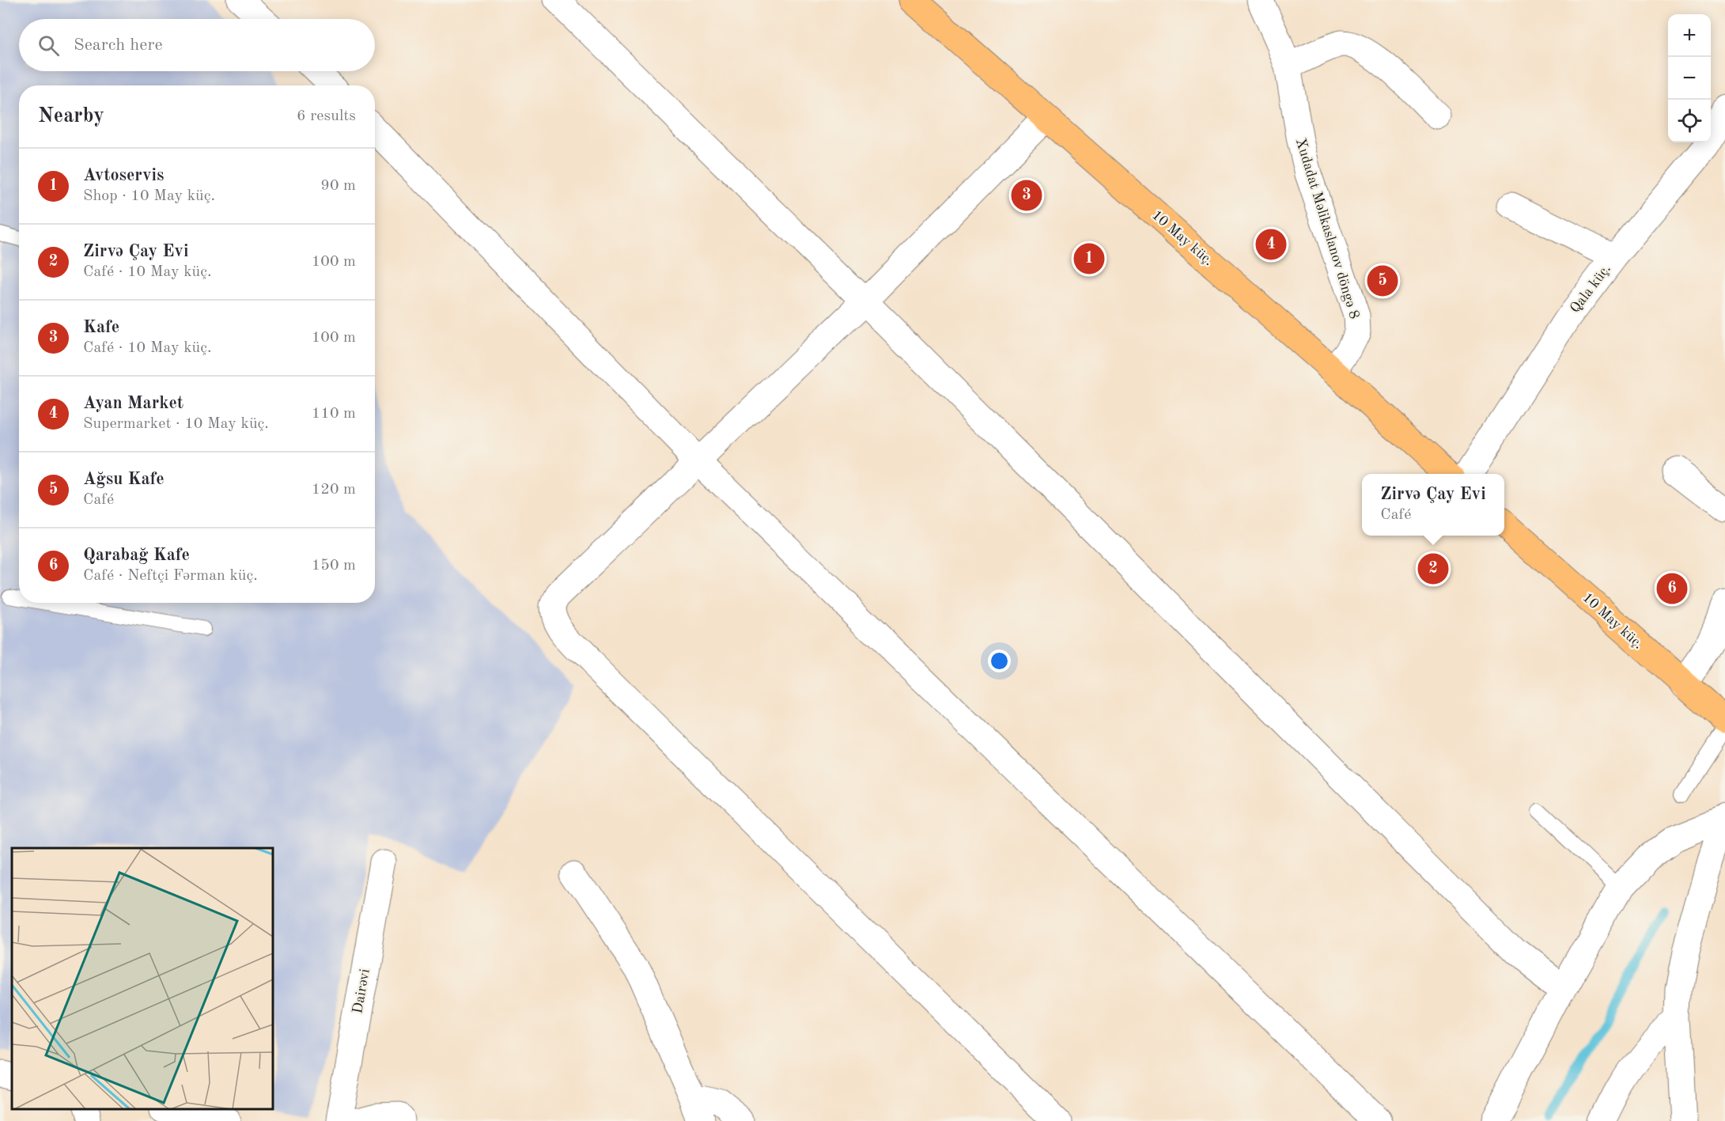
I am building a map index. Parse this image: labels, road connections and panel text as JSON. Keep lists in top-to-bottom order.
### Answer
{
  "streets": {
    "main road": ["10 May küç."],
    "street": ["Xudadat Məlikaslanov döngə 8", "Qala küç.", "Dairəvi"]
  },
  "crossings": [
    ["Xudadat Məlikaslanov döngə 8", "10 May küç."]
  ],
  "page": {
    "map_buttons": ["+", "−"],
    "search": "Search here",
    "heading": ["Nearby", "6 results"],
    "list": [
      {
        "mark": "1",
        "name": "Avtoservis",
        "note": "Shop · 10 May küç.",
        "value": "90 m"
      },
      {
        "mark": "2",
        "name": "Zirvə Çay Evi",
        "note": "Café · 10 May küç.",
        "value": "100 m"
      },
      {
        "mark": "3",
        "name": "Kafe",
        "note": "Café · 10 May küç.",
        "value": "100 m"
      },
      {
        "mark": "4",
        "name": "Ayan Market",
        "note": "Supermarket · 10 May küç.",
        "value": "110 m"
      },
      {
        "mark": "5",
        "name": "Ağsu Kafe",
        "note": "Café",
        "value": "120 m"
      },
      {
        "mark": "6",
        "name": "Qarabağ Kafe",
        "note": "Café · Neftçi Fərman küç.",
        "value": "150 m"
      }
    ],
    "pins": [
      "3",
      "4",
      "1",
      "5",
      "2",
      "6"
    ],
    "popup": ["Zirvə Çay Evi", "Café"]
  }
}
